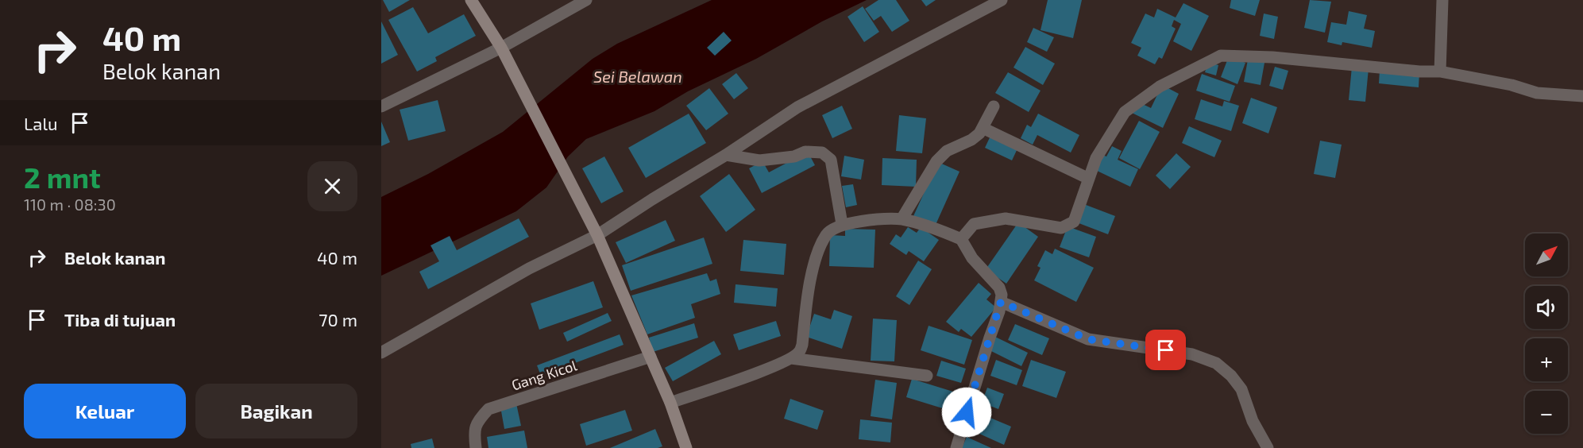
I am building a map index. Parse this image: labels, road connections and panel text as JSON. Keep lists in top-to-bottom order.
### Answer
{
  "streets": {
    "street": ["Gang Kicol"]
  },
  "water": ["Sei Belawan"],
  "north": "top right",
  "page": {
    "turn": ["40 m", "Belok kanan"],
    "then": "Lalu",
    "heading": ["2 mnt", "110 m · 08:30"],
    "list": [
      {
        "name": "Belok kanan",
        "value": "40 m"
      },
      {
        "name": "Tiba di tujuan",
        "value": "70 m"
      }
    ],
    "map_buttons": ["+", "−"],
    "buttons": ["Keluar", "Bagikan"]
  }
}
